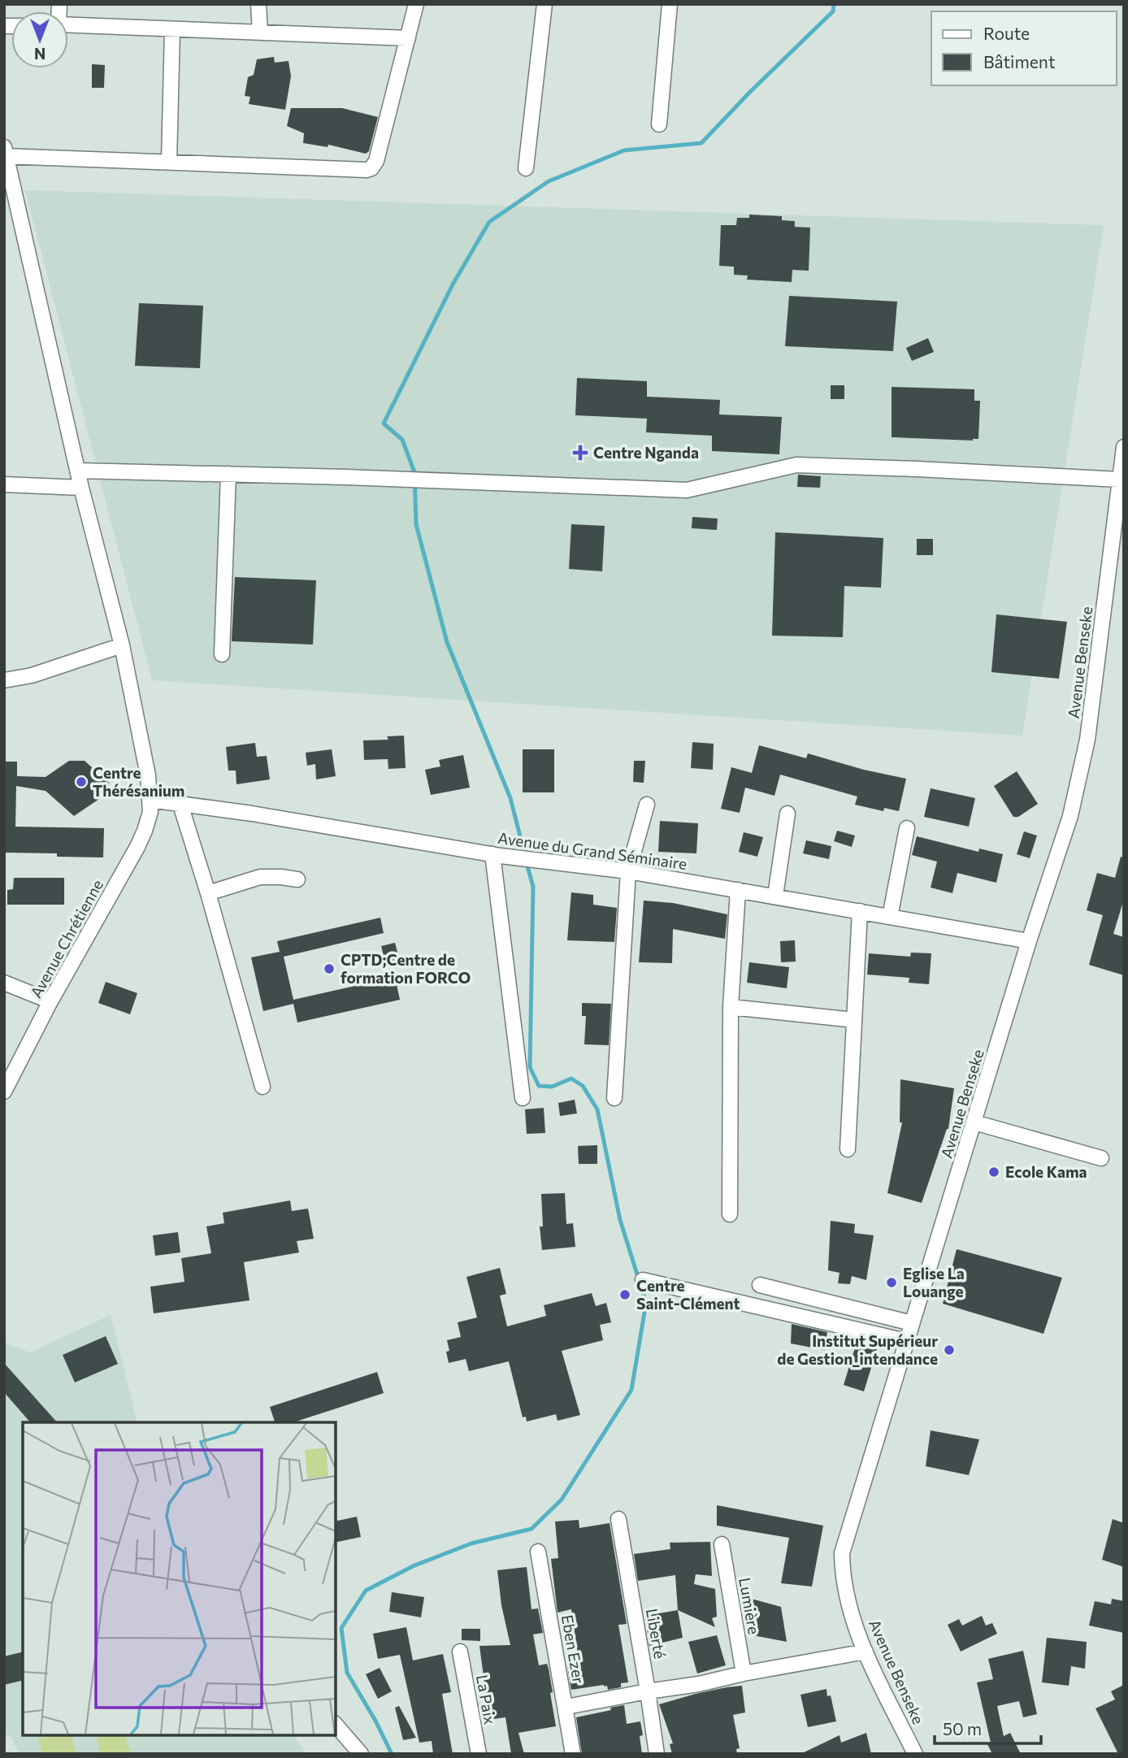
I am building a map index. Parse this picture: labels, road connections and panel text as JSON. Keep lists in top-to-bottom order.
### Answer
{
  "streets": {
    "street": [
      "Avenue Benseke",
      "Avenue du Grand Séminaire",
      "Avenue Chrétienne",
      "Lumière",
      "Liberté",
      "Eben Ezer",
      "La Paix"
    ]
  },
  "crossings": [
    ["Avenue Benseke", "Avenue du Grand Séminaire"],
    ["Avenue du Grand Séminaire", "Avenue Chrétienne"]
  ],
  "places": {
    "health": ["Centre Nganda"],
    "other": [
      "Centre Thérésanium",
      "CPTD;Centre de formation FORCO",
      "Ecole Kama",
      "Eglise La Louange",
      "Centre Saint-Clément",
      "Institut Supérieur de Gestion_intendance"
    ]
  },
  "legend": ["Route", "Bâtiment"],
  "scale_bar": "50 m",
  "north": "bottom"
}
